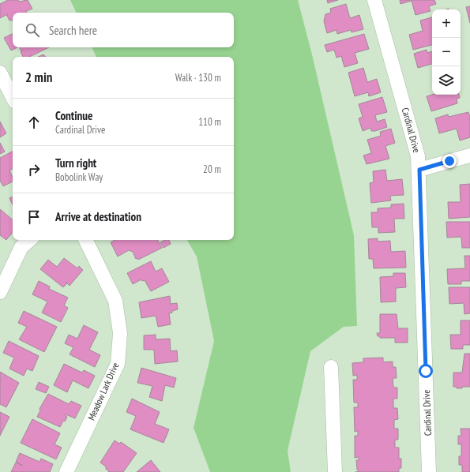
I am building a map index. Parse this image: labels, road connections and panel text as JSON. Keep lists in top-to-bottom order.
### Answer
{
  "streets": {
    "street": ["Cardinal Drive", "Meadow Lark Drive"]
  },
  "page": {
    "map_buttons": ["+", "−"],
    "search": "Search here",
    "heading": ["2 min", "Walk · 130 m"],
    "list": [
      ["Continue", "Cardinal Drive", "110 m"],
      ["Turn right", "Bobolink Way", "20 m"],
      "Arrive at destination"
    ]
  }
}
